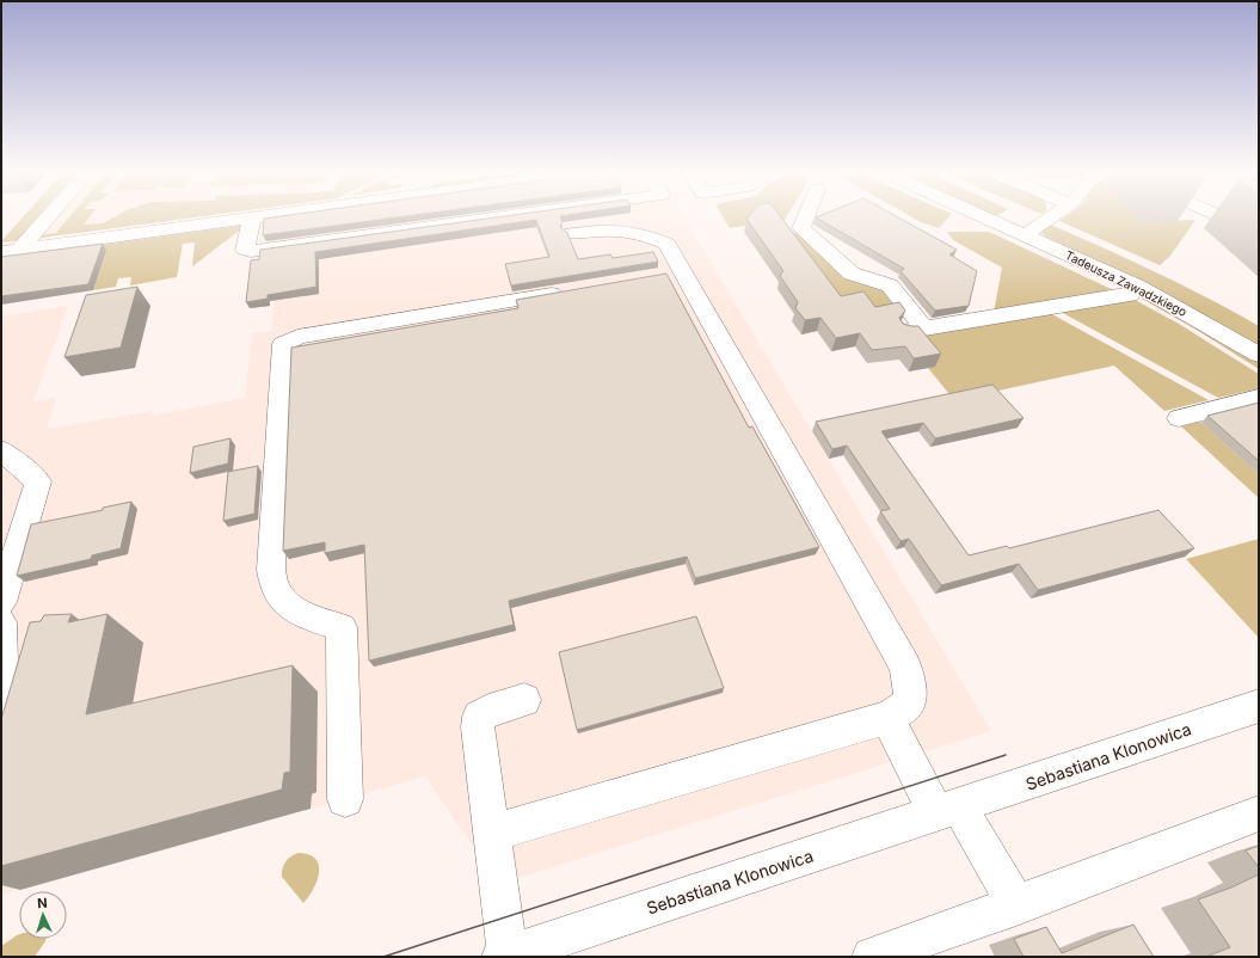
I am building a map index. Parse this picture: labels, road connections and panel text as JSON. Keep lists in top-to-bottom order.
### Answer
{
  "streets": {
    "street": ["Tadeusza Zawadzkiego", "Sebastiana Klonowica"]
  },
  "north": "top"
}
